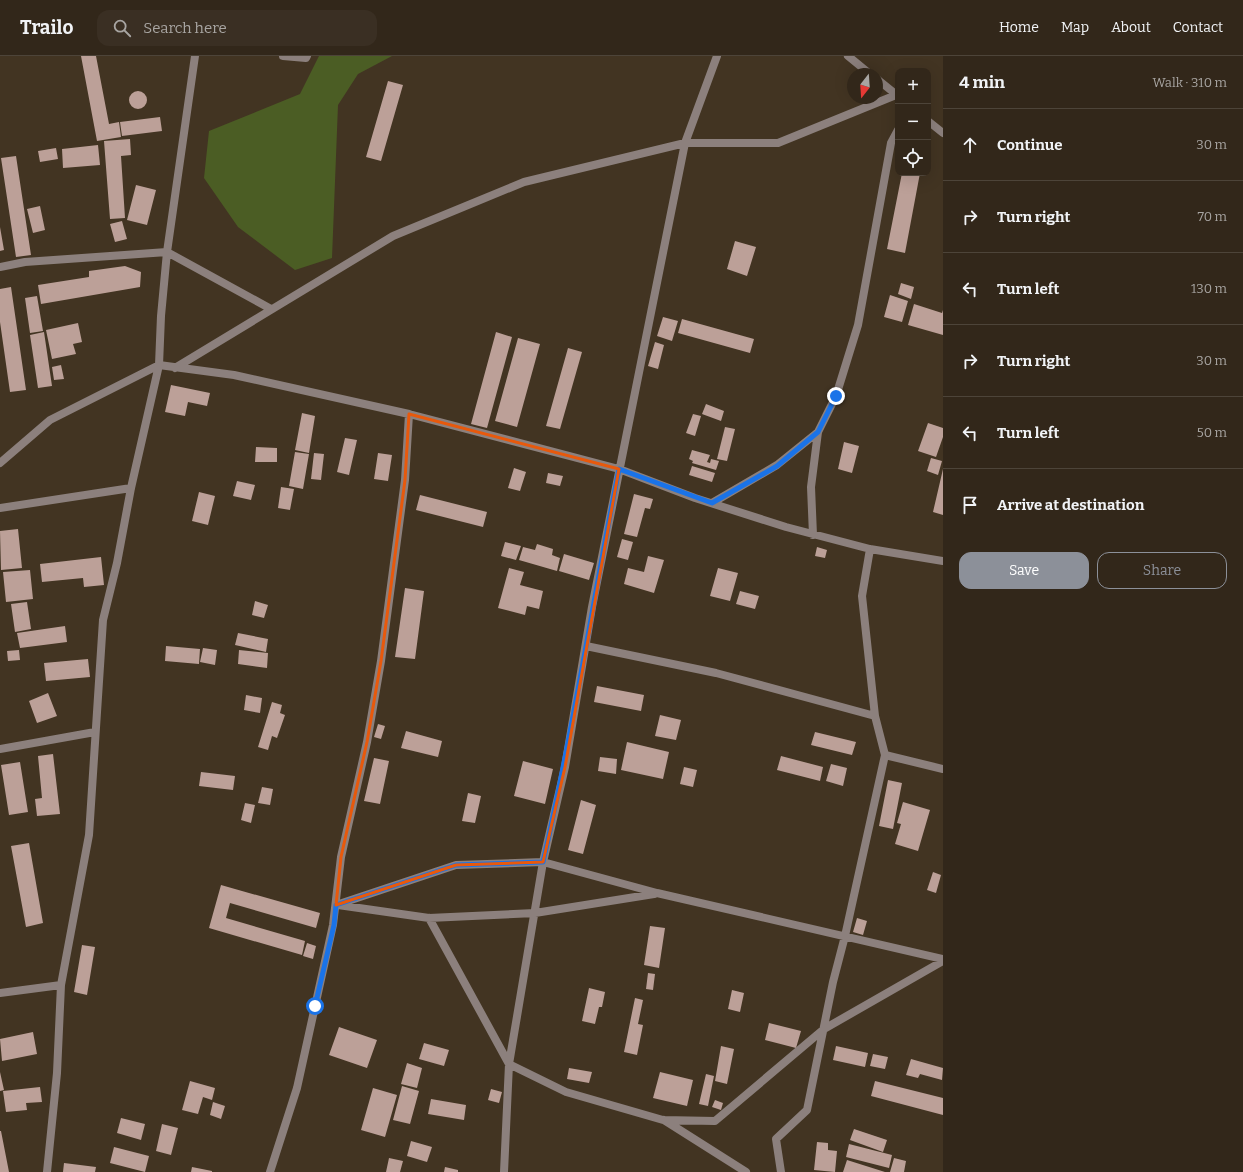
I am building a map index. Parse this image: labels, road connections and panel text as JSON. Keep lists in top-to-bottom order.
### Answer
{
  "north": "bottom",
  "page": {
    "header": "Trailo",
    "search": "Search here",
    "nav": [
      "Home",
      "Map",
      "About",
      "Contact"
    ],
    "heading": ["4 min", "Walk · 310 m"],
    "map_buttons": ["+", "−"],
    "list": [
      ["Continue", "30 m"],
      ["Turn right", "70 m"],
      ["Turn left", "130 m"],
      ["Turn right", "30 m"],
      ["Turn left", "50 m"],
      "Arrive at destination"
    ],
    "buttons": ["Save", "Share"]
  }
}
